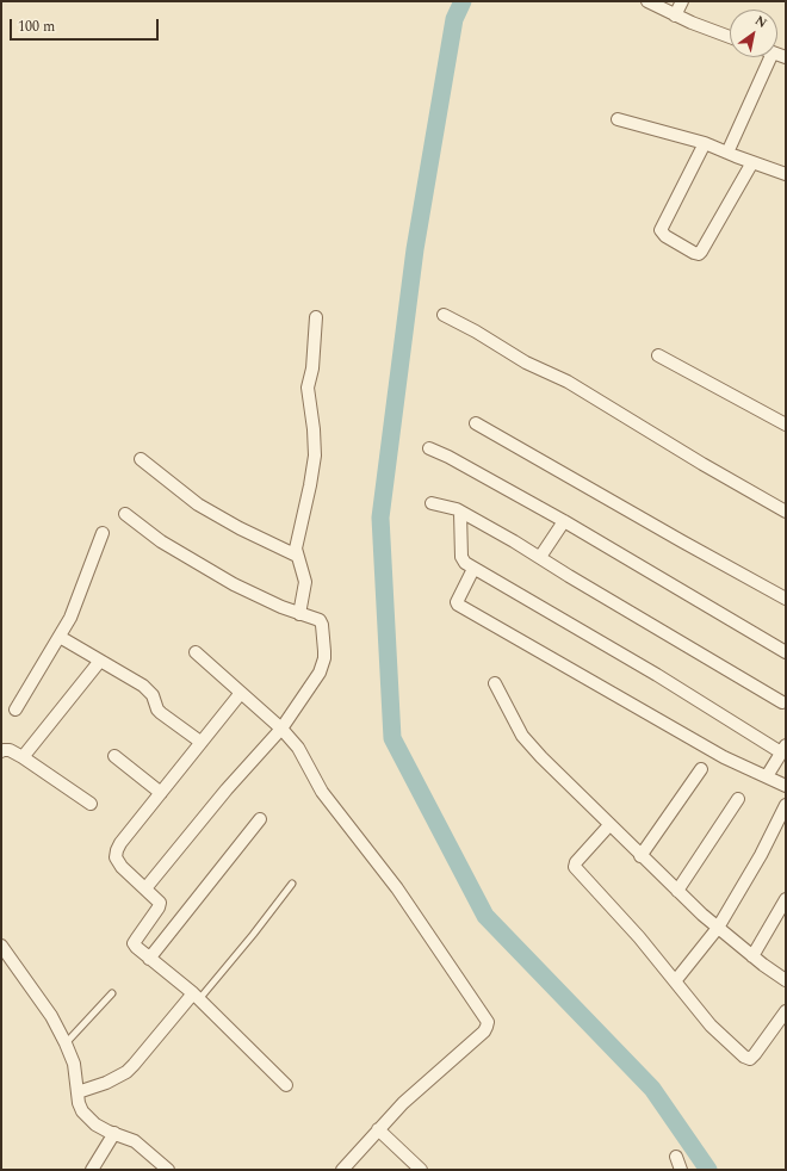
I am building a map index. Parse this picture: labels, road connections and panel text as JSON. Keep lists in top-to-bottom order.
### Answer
{
  "scale_bar": "100 m",
  "north": "top right"
}
